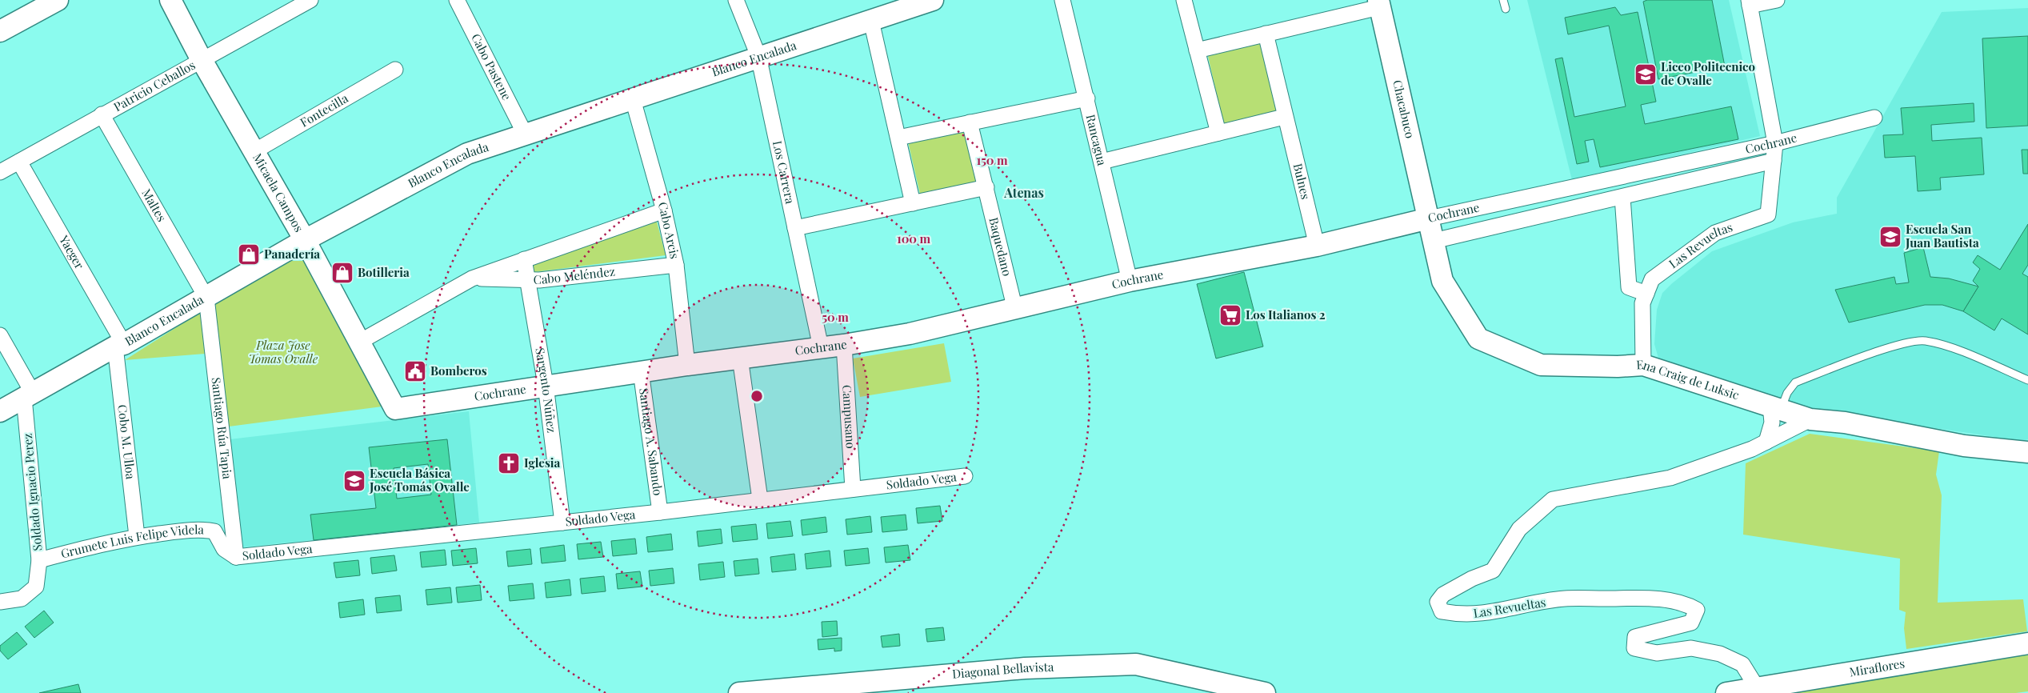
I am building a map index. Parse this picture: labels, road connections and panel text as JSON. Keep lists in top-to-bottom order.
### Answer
{
  "streets": {
    "street": [
      "Blanco Encalada",
      "Cabo Pastene",
      "Patricio Ceballos",
      "Chacabuco",
      "Fontecilla",
      "Rancagua",
      "Cochrane",
      "Los Carrera",
      "Bulnes",
      "Micaela Campos",
      "Maltes",
      "Cabo Arcis",
      "Baquedano",
      "Las Revueltas",
      "Yaeger",
      "Cabo Meléndez",
      "Ena Craig de Luksic",
      "Sargento Núñez",
      "Campusano",
      "Santiago Rúa Tapia",
      "Cobo M. Ulloa",
      "Santiago A. Sabando",
      "Soldado Vega",
      "Soldado Ignacio Perez",
      "Grumete Luis Felipe Videla",
      "Miraflores",
      "Diagonal Bellavista"
    ]
  },
  "crossings": [
    ["Blanco Encalada", "Cabo Pastene"],
    ["Blanco Encalada", "Los Carrera"],
    ["Blanco Encalada", "Micaela Campos"],
    ["Blanco Encalada", "Maltes"],
    ["Blanco Encalada", "Cabo Arcis"],
    ["Blanco Encalada", "Yaeger"],
    ["Blanco Encalada", "Santiago Rúa Tapia"],
    ["Blanco Encalada", "Cobo M. Ulloa"],
    ["Blanco Encalada", "Soldado Ignacio Perez"],
    ["Patricio Ceballos", "Micaela Campos"],
    ["Patricio Ceballos", "Maltes"],
    ["Patricio Ceballos", "Yaeger"],
    ["Chacabuco", "Cochrane"],
    ["Chacabuco", "Ena Craig de Luksic"],
    ["Fontecilla", "Micaela Campos"],
    ["Rancagua", "Cochrane"],
    ["Cochrane", "Los Carrera"],
    ["Cochrane", "Bulnes"],
    ["Cochrane", "Micaela Campos"],
    ["Cochrane", "Cabo Arcis"],
    ["Cochrane", "Baquedano"],
    ["Cochrane", "Las Revueltas"],
    ["Cochrane", "Ena Craig de Luksic"],
    ["Cochrane", "Sargento Núñez"],
    ["Cochrane", "Campusano"],
    ["Cochrane", "Santiago A. Sabando"],
    ["Micaela Campos", "Cabo Meléndez"],
    ["Maltes", "Santiago Rúa Tapia"],
    ["Cabo Arcis", "Cabo Meléndez"],
    ["Las Revueltas", "Ena Craig de Luksic"],
    ["Las Revueltas", "Miraflores"],
    ["Yaeger", "Cobo M. Ulloa"],
    ["Cabo Meléndez", "Sargento Núñez"],
    ["Sargento Núñez", "Soldado Vega"],
    ["Campusano", "Soldado Vega"],
    ["Santiago Rúa Tapia", "Soldado Vega"],
    ["Santiago Rúa Tapia", "Grumete Luis Felipe Videla"],
    ["Cobo M. Ulloa", "Grumete Luis Felipe Videla"],
    ["Santiago A. Sabando", "Soldado Vega"],
    ["Soldado Vega", "Grumete Luis Felipe Videla"],
    ["Soldado Ignacio Perez", "Grumete Luis Felipe Videla"]
  ],
  "districts": ["Atenas"],
  "parks": ["Plaza Jose Tomas Ovalle"],
  "places": {
    "school or university": ["Liceo Politecnico de Ovalle", "Escuela San Juan Bautista", "Escuela Básica José Tomás Ovalle"],
    "shop": ["Panadería", "Botilleria"],
    "supermarket": ["Los Italianos 2"],
    "public building": ["Bomberos"],
    "church": ["Iglesia"]
  },
  "rings": ["150 m", "100 m", "50 m"]
}
